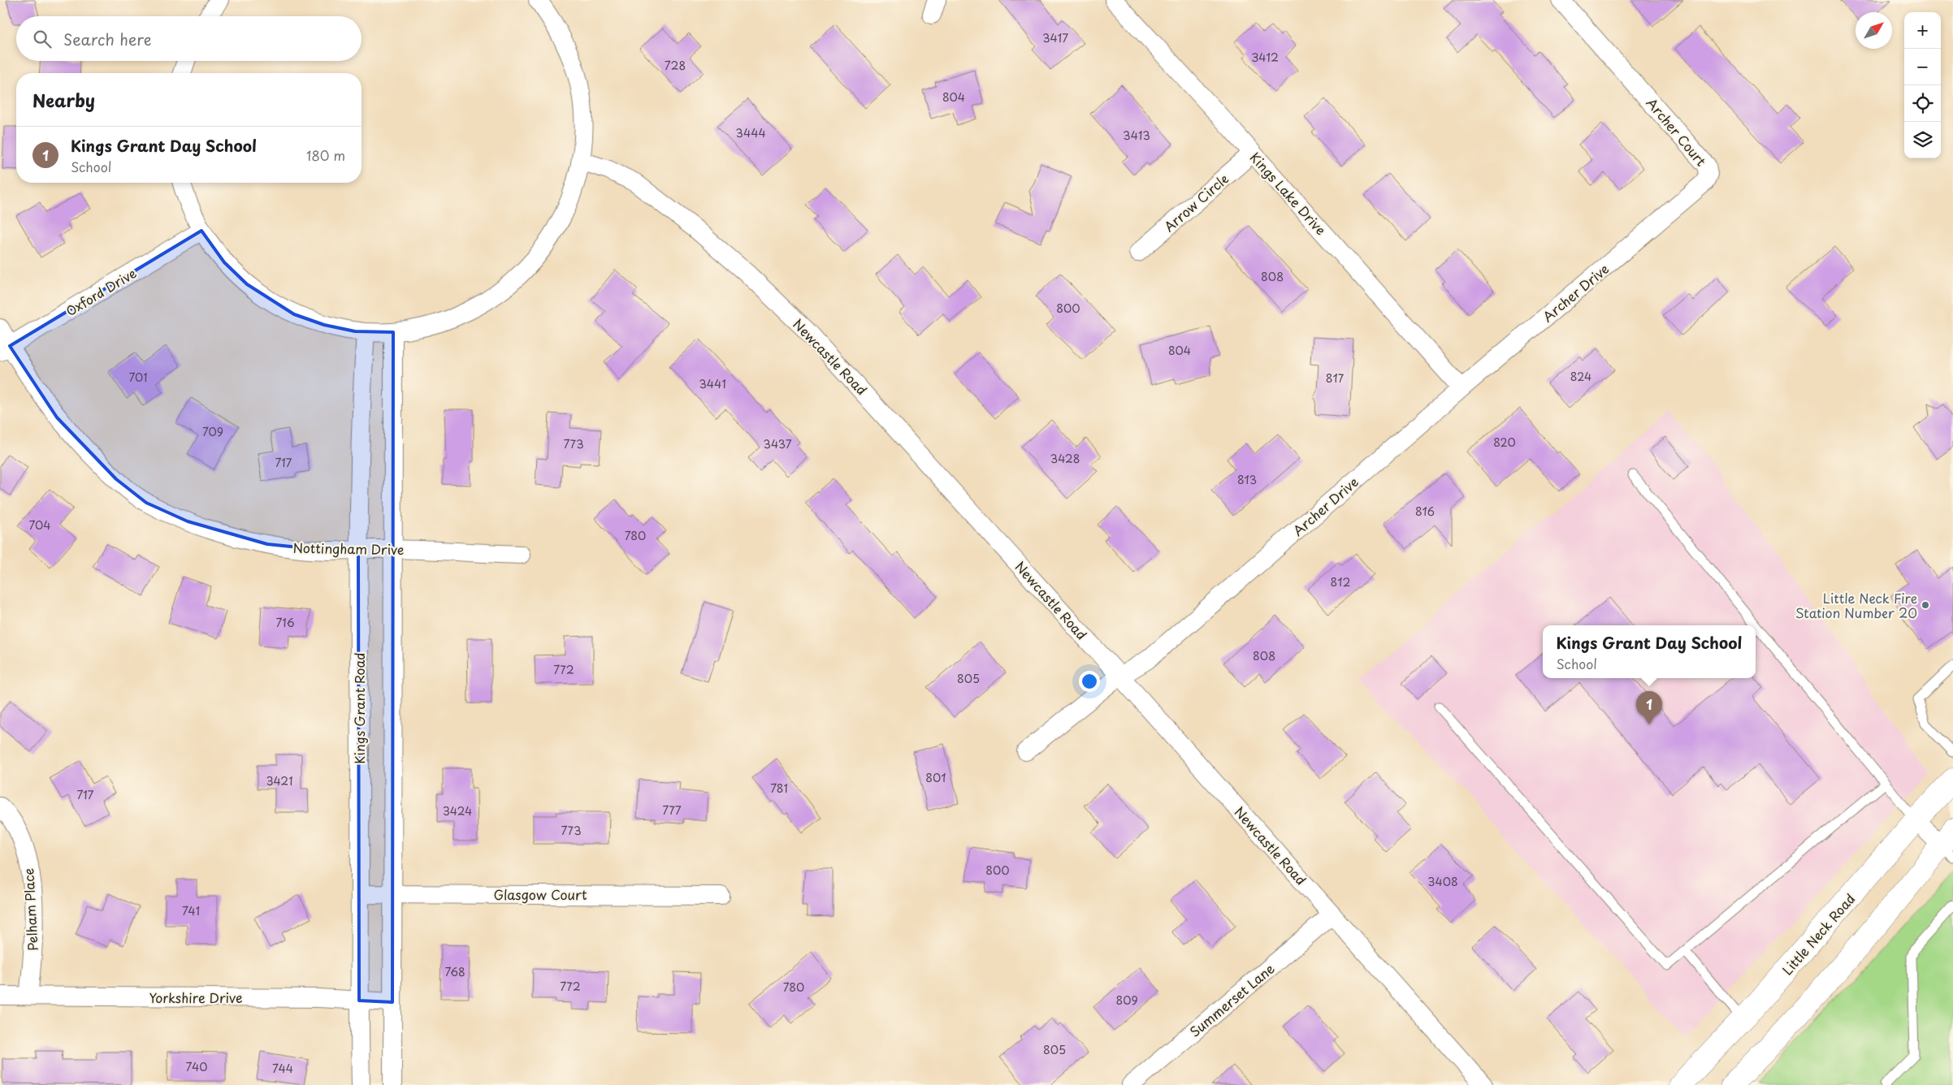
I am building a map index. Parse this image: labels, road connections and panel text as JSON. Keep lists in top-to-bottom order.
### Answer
{
  "streets": {
    "street": [
      "Archer Court",
      "Kings Lake Drive",
      "Arrow Circle",
      "Oxford Drive",
      "Archer Drive",
      "Newcastle Road",
      "Nottingham Drive",
      "Kings Grant Road",
      "Glasgow Court",
      "Pelham Place",
      "Little Neck Road",
      "Yorkshire Drive",
      "Summerset Lane"
    ]
  },
  "crossings": [
    ["Archer Court", "Archer Drive"],
    ["Kings Lake Drive", "Arrow Circle"],
    ["Kings Lake Drive", "Archer Drive"],
    ["Oxford Drive", "Nottingham Drive"],
    ["Archer Drive", "Newcastle Road"],
    ["Newcastle Road", "Summerset Lane"],
    ["Nottingham Drive", "Kings Grant Road"],
    ["Kings Grant Road", "Glasgow Court"],
    ["Kings Grant Road", "Yorkshire Drive"],
    ["Pelham Place", "Yorkshire Drive"]
  ],
  "places": ["Little Neck Fire Station Number 20"],
  "house_numbers": [
    "3417",
    "3412",
    "728",
    "804",
    "3444",
    "3413",
    "808",
    "800",
    "804",
    "824",
    "701",
    "817",
    "3441",
    "709",
    "820",
    "773",
    "3437",
    "3428",
    "717",
    "813",
    "816",
    "704",
    "780",
    "812",
    "716",
    "808",
    "772",
    "805",
    "801",
    "3421",
    "781",
    "717",
    "777",
    "3424",
    "773",
    "800",
    "3408",
    "741",
    "768",
    "772",
    "780",
    "809",
    "805",
    "740",
    "744"
  ],
  "north": "top right",
  "page": {
    "map_buttons": ["+", "−"],
    "search": "Search here",
    "heading": "Nearby",
    "list": [
      {
        "mark": "1",
        "name": "Kings Grant Day School",
        "note": "School",
        "value": "180 m"
      }
    ],
    "popup": ["Kings Grant Day School", "School"],
    "pins": "1"
  }
}
